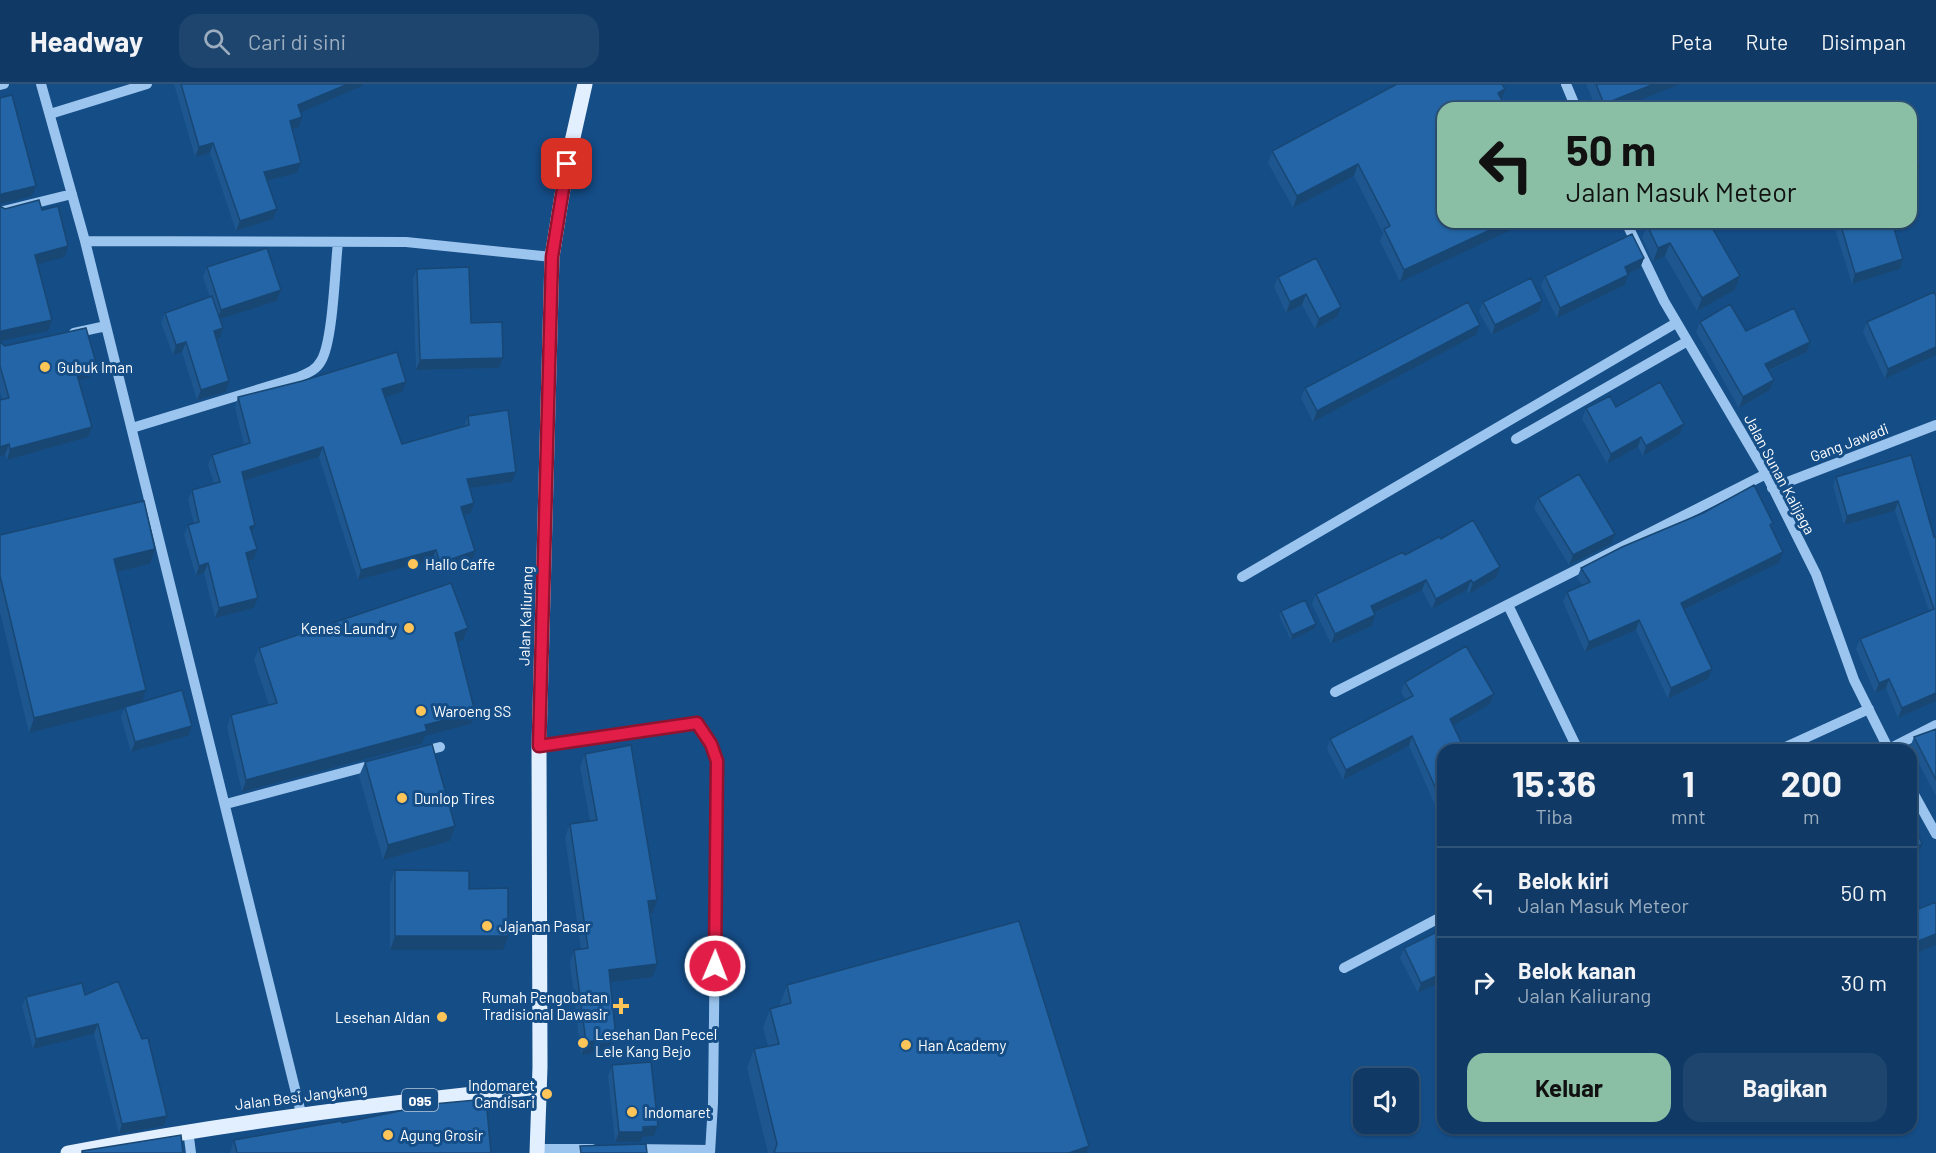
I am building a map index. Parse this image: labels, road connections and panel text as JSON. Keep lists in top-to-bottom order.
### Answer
{
  "streets": {
    "main road": ["Jalan Kaliurang", "Jalan Besi Jangkang", "095"],
    "street": ["Gang Jawadi", "Jalan Sunan Kalijaga"]
  },
  "crossings": [
    ["Gang Jawadi", "Jalan Sunan Kalijaga"],
    ["Jalan Kaliurang", "Jalan Besi Jangkang"]
  ],
  "places": {
    "other": [
      "Gubuk Iman",
      "Hallo Caffe",
      "Kenes Laundry",
      "Waroeng SS",
      "Dunlop Tires",
      "Jajanan Pasar",
      "Lesehan Aldan",
      "Lesehan Dan Pecel Lele Kang Bejo",
      "Han Academy",
      "Indomaret Candisari",
      "Indomaret",
      "Agung Grosir"
    ],
    "health": ["Rumah Pengobatan Tradisional Dawasir"]
  },
  "page": {
    "header": "Headway",
    "search": "Cari di sini",
    "nav": ["Peta", "Rute", "Disimpan"],
    "turn": ["50 m", "Jalan Masuk Meteor"],
    "eta": [
      "15:36",
      "Tiba",
      "1",
      "mnt",
      "200",
      "m"
    ],
    "list": [
      {
        "name": "Belok kiri",
        "note": "Jalan Masuk Meteor",
        "value": "50 m"
      },
      {
        "name": "Belok kanan",
        "note": "Jalan Kaliurang",
        "value": "30 m"
      }
    ],
    "buttons": ["Keluar", "Bagikan"]
  }
}
